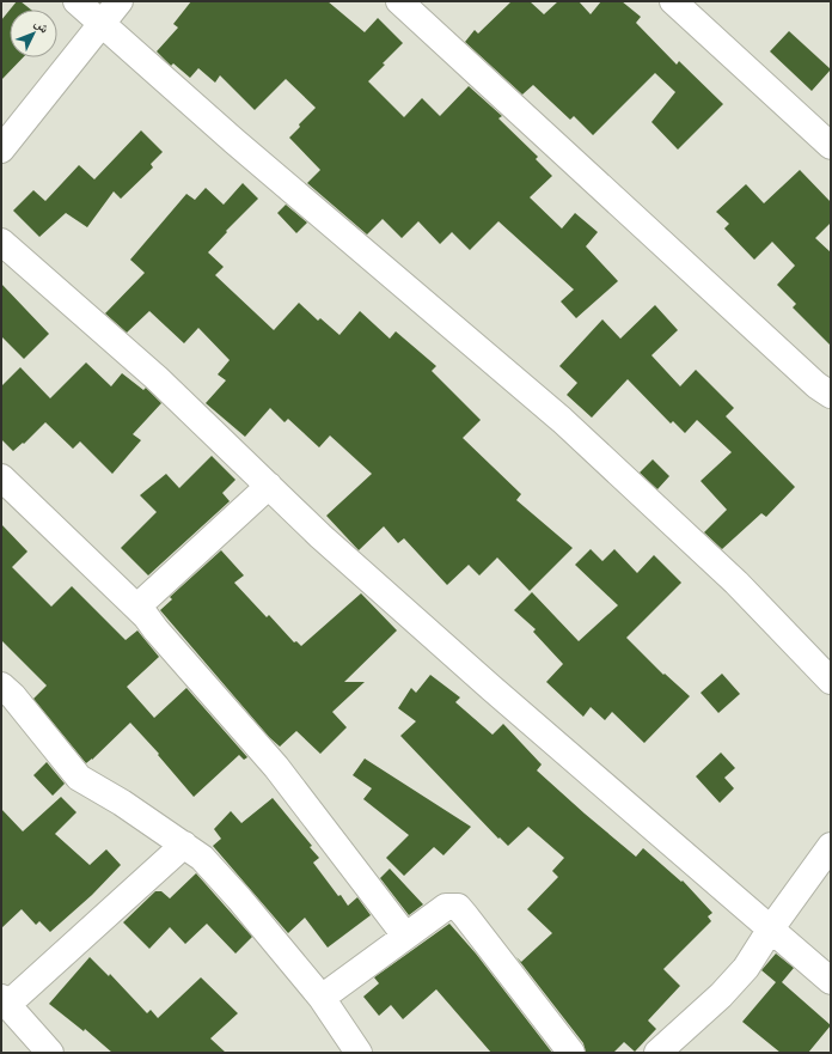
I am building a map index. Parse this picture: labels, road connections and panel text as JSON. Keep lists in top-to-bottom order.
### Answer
{
  "north": "top right"
}
